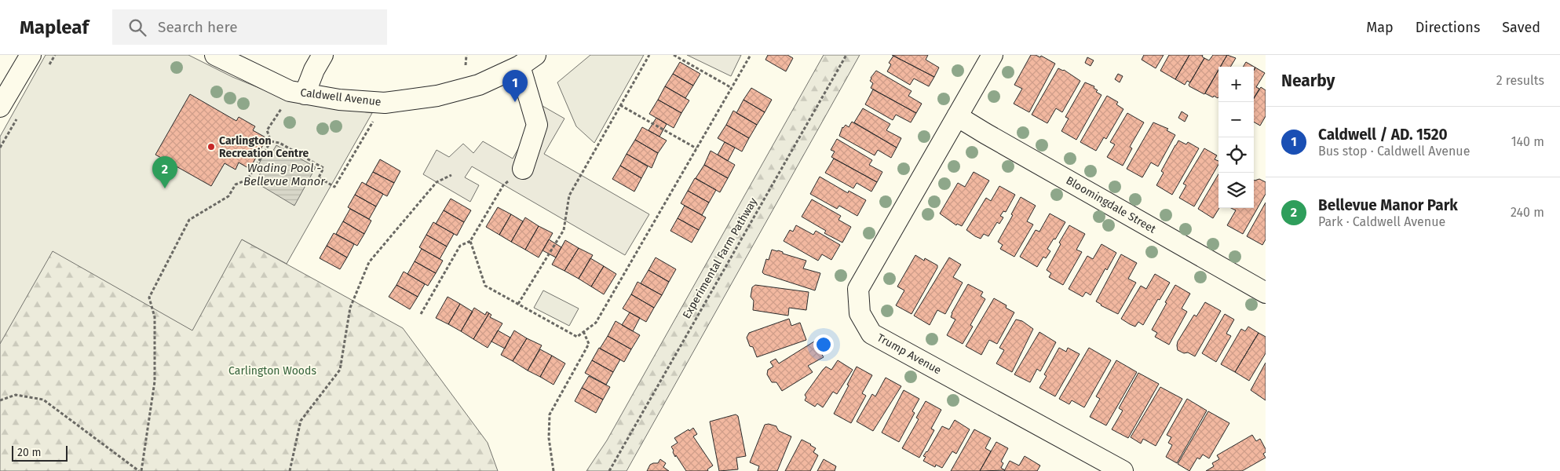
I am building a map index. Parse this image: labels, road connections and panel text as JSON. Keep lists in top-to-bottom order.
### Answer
{
  "streets": {
    "street": ["Caldwell Avenue", "Bloomingdale Street", "Trump Avenue"],
    "path": ["Experimental Farm Pathway"]
  },
  "crossings": [
    ["Bloomingdale Street", "Trump Avenue"]
  ],
  "water": ["Wading Pool - Bellevue Manor"],
  "parks": ["Carlington Woods"],
  "places": ["Carlington Recreation Centre"],
  "scale_bar": "20 m",
  "page": {
    "header": "Mapleaf",
    "search": "Search here",
    "nav": ["Map", "Directions", "Saved"],
    "heading": ["Nearby", "2 results"],
    "map_buttons": ["+", "−"],
    "pins": ["1", "2"],
    "list": [
      {
        "mark": "1",
        "name": "Caldwell / AD. 1520",
        "note": "Bus stop · Caldwell Avenue",
        "value": "140 m"
      },
      {
        "mark": "2",
        "name": "Bellevue Manor Park",
        "note": "Park · Caldwell Avenue",
        "value": "240 m"
      }
    ],
    "scale": "20 m"
  }
}
